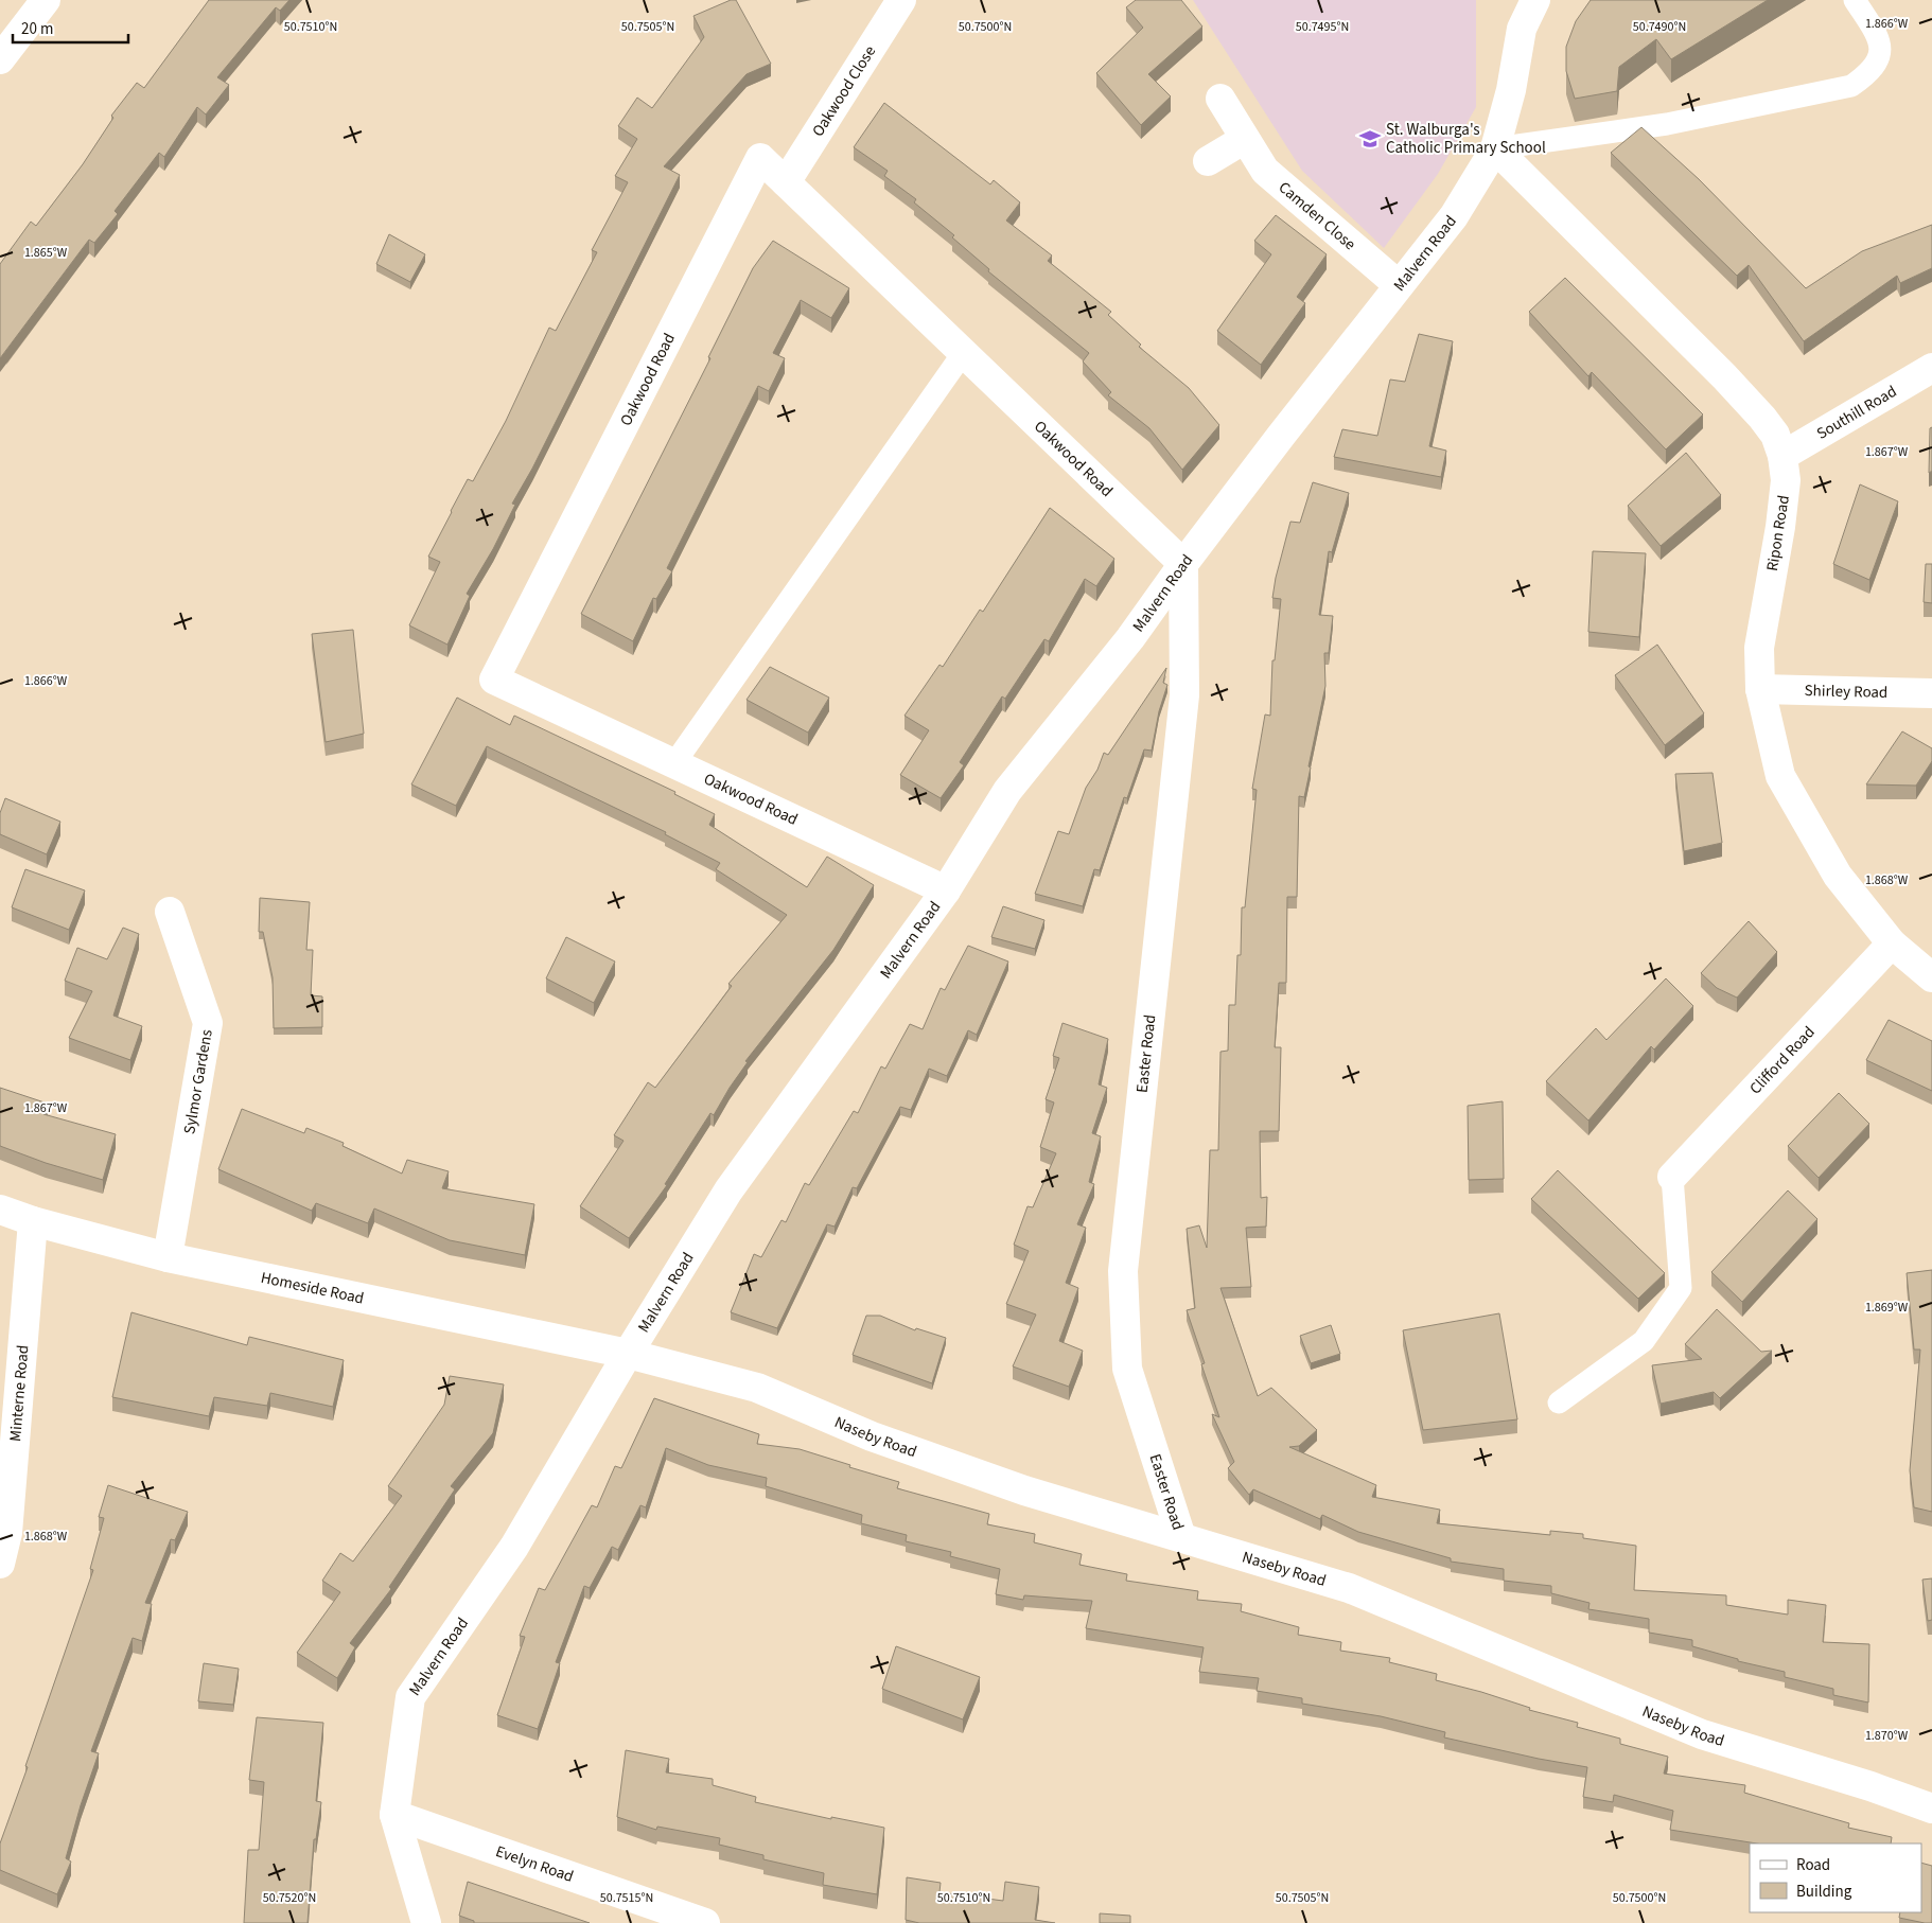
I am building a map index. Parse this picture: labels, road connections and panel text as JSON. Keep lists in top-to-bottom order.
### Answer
{
  "streets": {
    "street": [
      "Oakwood Close",
      "Camden Close",
      "Malvern Road",
      "Oakwood Road",
      "Southill Road",
      "Ripon Road",
      "Shirley Road",
      "Easter Road",
      "Clifford Road",
      "Sylmor Gardens",
      "Homeside Road",
      "Minterne Road",
      "Naseby Road",
      "Evelyn Road"
    ]
  },
  "crossings": [
    ["Oakwood Close", "Oakwood Road"],
    ["Camden Close", "Malvern Road"],
    ["Malvern Road", "Oakwood Road"],
    ["Malvern Road", "Ripon Road"],
    ["Malvern Road", "Easter Road"],
    ["Malvern Road", "Homeside Road"],
    ["Malvern Road", "Naseby Road"],
    ["Malvern Road", "Evelyn Road"],
    ["Oakwood Road", "Easter Road"],
    ["Southill Road", "Ripon Road"],
    ["Ripon Road", "Shirley Road"],
    ["Ripon Road", "Clifford Road"],
    ["Easter Road", "Naseby Road"],
    ["Sylmor Gardens", "Homeside Road"],
    ["Homeside Road", "Minterne Road"],
    ["Homeside Road", "Naseby Road"]
  ],
  "places": {
    "school or university": ["St. Walburga's Catholic Primary School"]
  },
  "legend": ["Road", "Building"],
  "scale_bar": "20 m",
  "coordinates": [
    "1.866°W",
    "50.7510°N",
    "50.7505°N",
    "50.7500°N",
    "50.7495°N",
    "50.7490°N",
    "1.865°W",
    "1.867°W",
    "1.868°W",
    "1.869°W",
    "1.870°W",
    "50.7520°N",
    "50.7515°N"
  ]
}
